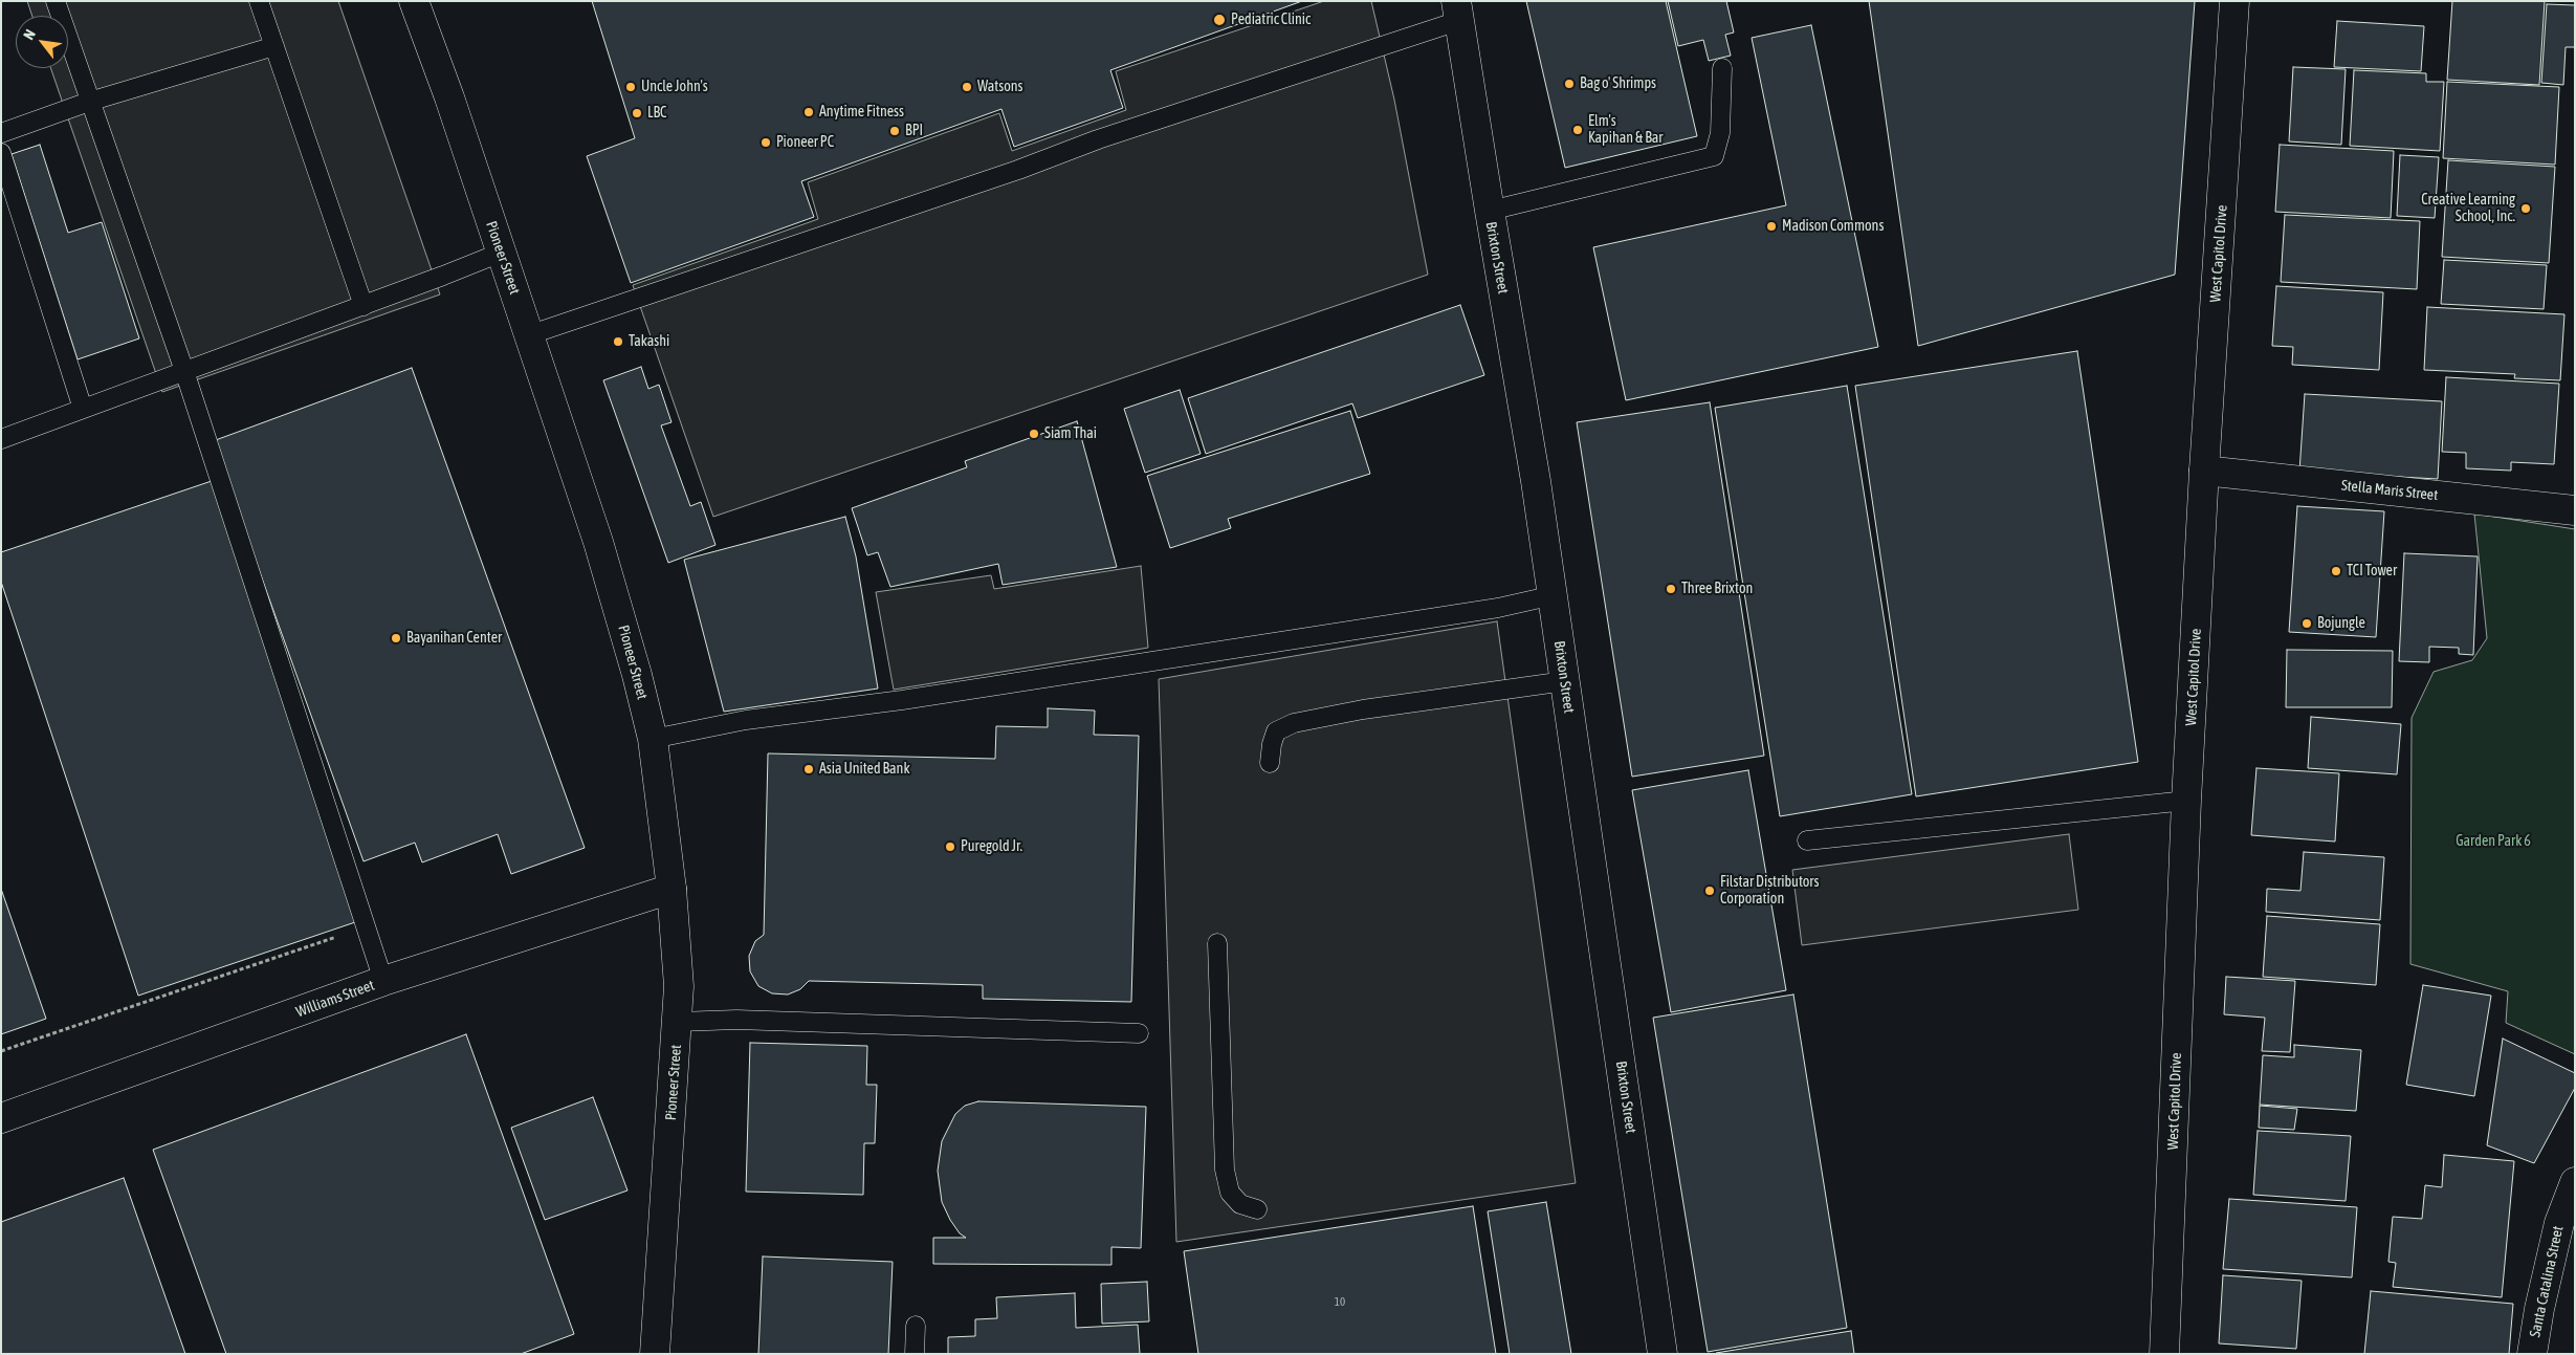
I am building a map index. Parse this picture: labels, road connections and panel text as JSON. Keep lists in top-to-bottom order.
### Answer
{
  "streets": {
    "street": [
      "West Capitol Drive",
      "Pioneer Street",
      "Brixton Street",
      "Stella Maris Street",
      "Williams Street",
      "Santa Catalina Street"
    ]
  },
  "crossings": [
    ["West Capitol Drive", "Stella Maris Street"],
    ["Pioneer Street", "Williams Street"]
  ],
  "parks": ["Garden Park 6"],
  "places": [
    "Pediatric Clinic",
    "Bag o' Shrimps",
    "Uncle John's",
    "Watsons",
    "Anytime Fitness",
    "LBC",
    "Elm's Kapihan & Bar",
    "BPI",
    "Pioneer PC",
    "Creative Learning School, Inc.",
    "Madison Commons",
    "Takashi",
    "Siam Thai",
    "TCI Tower",
    "Three Brixton",
    "Bojungle",
    "Bayanihan Center",
    "Asia United Bank",
    "Puregold Jr.",
    "Filstar Distributors Corporation"
  ],
  "house_numbers": ["10"],
  "north": "top left"
}
